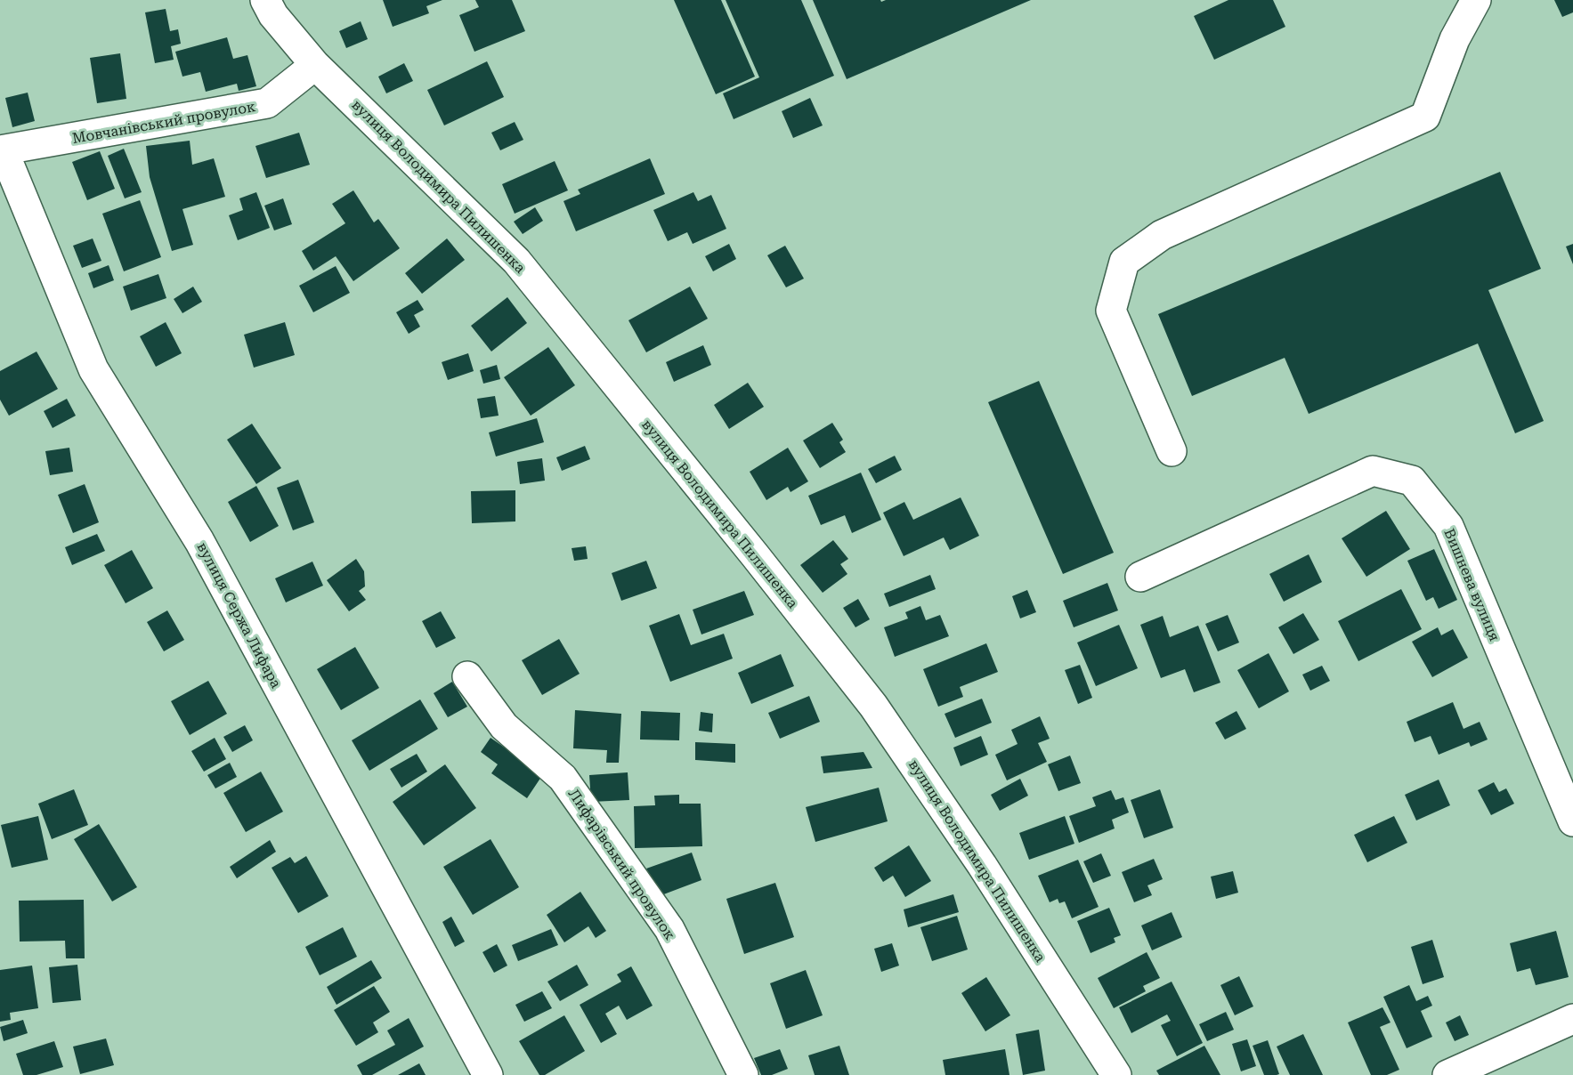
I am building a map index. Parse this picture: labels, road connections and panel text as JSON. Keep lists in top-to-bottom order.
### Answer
{
  "streets": {
    "street": [
      "Мовчанівський провулок",
      "вулиця Володимира Пилишенка",
      "Вишнева вулиця",
      "вулиця Сержа Лифара",
      "Лифарівський провулок"
    ]
  },
  "crossings": [
    ["Мовчанівський провулок", "вулиця Володимира Пилишенка"],
    ["Мовчанівський провулок", "вулиця Сержа Лифара"]
  ]
}
